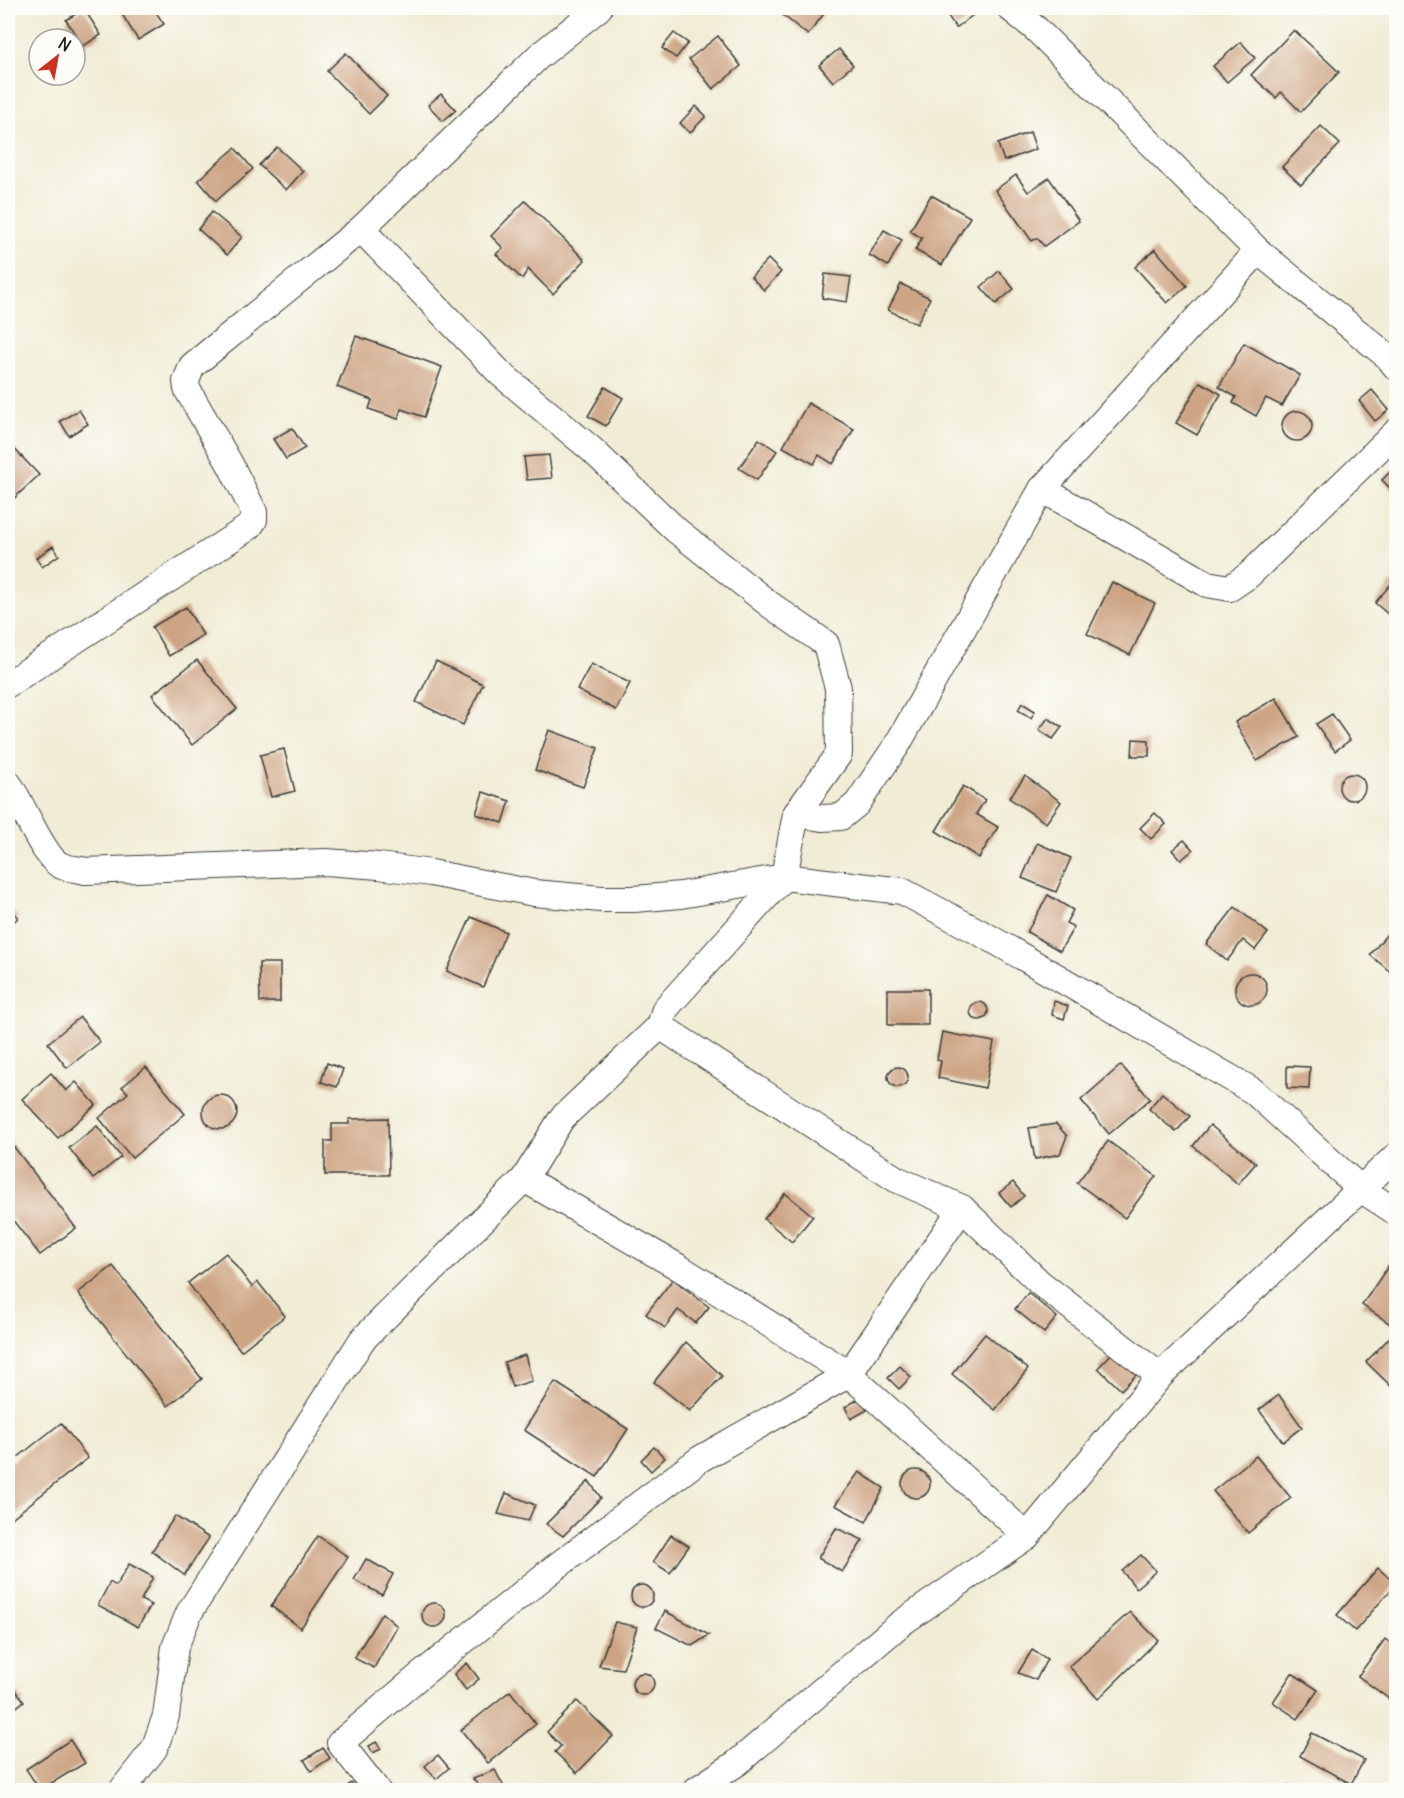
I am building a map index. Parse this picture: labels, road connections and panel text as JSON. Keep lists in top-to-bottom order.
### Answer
{
  "north": "top right"
}
